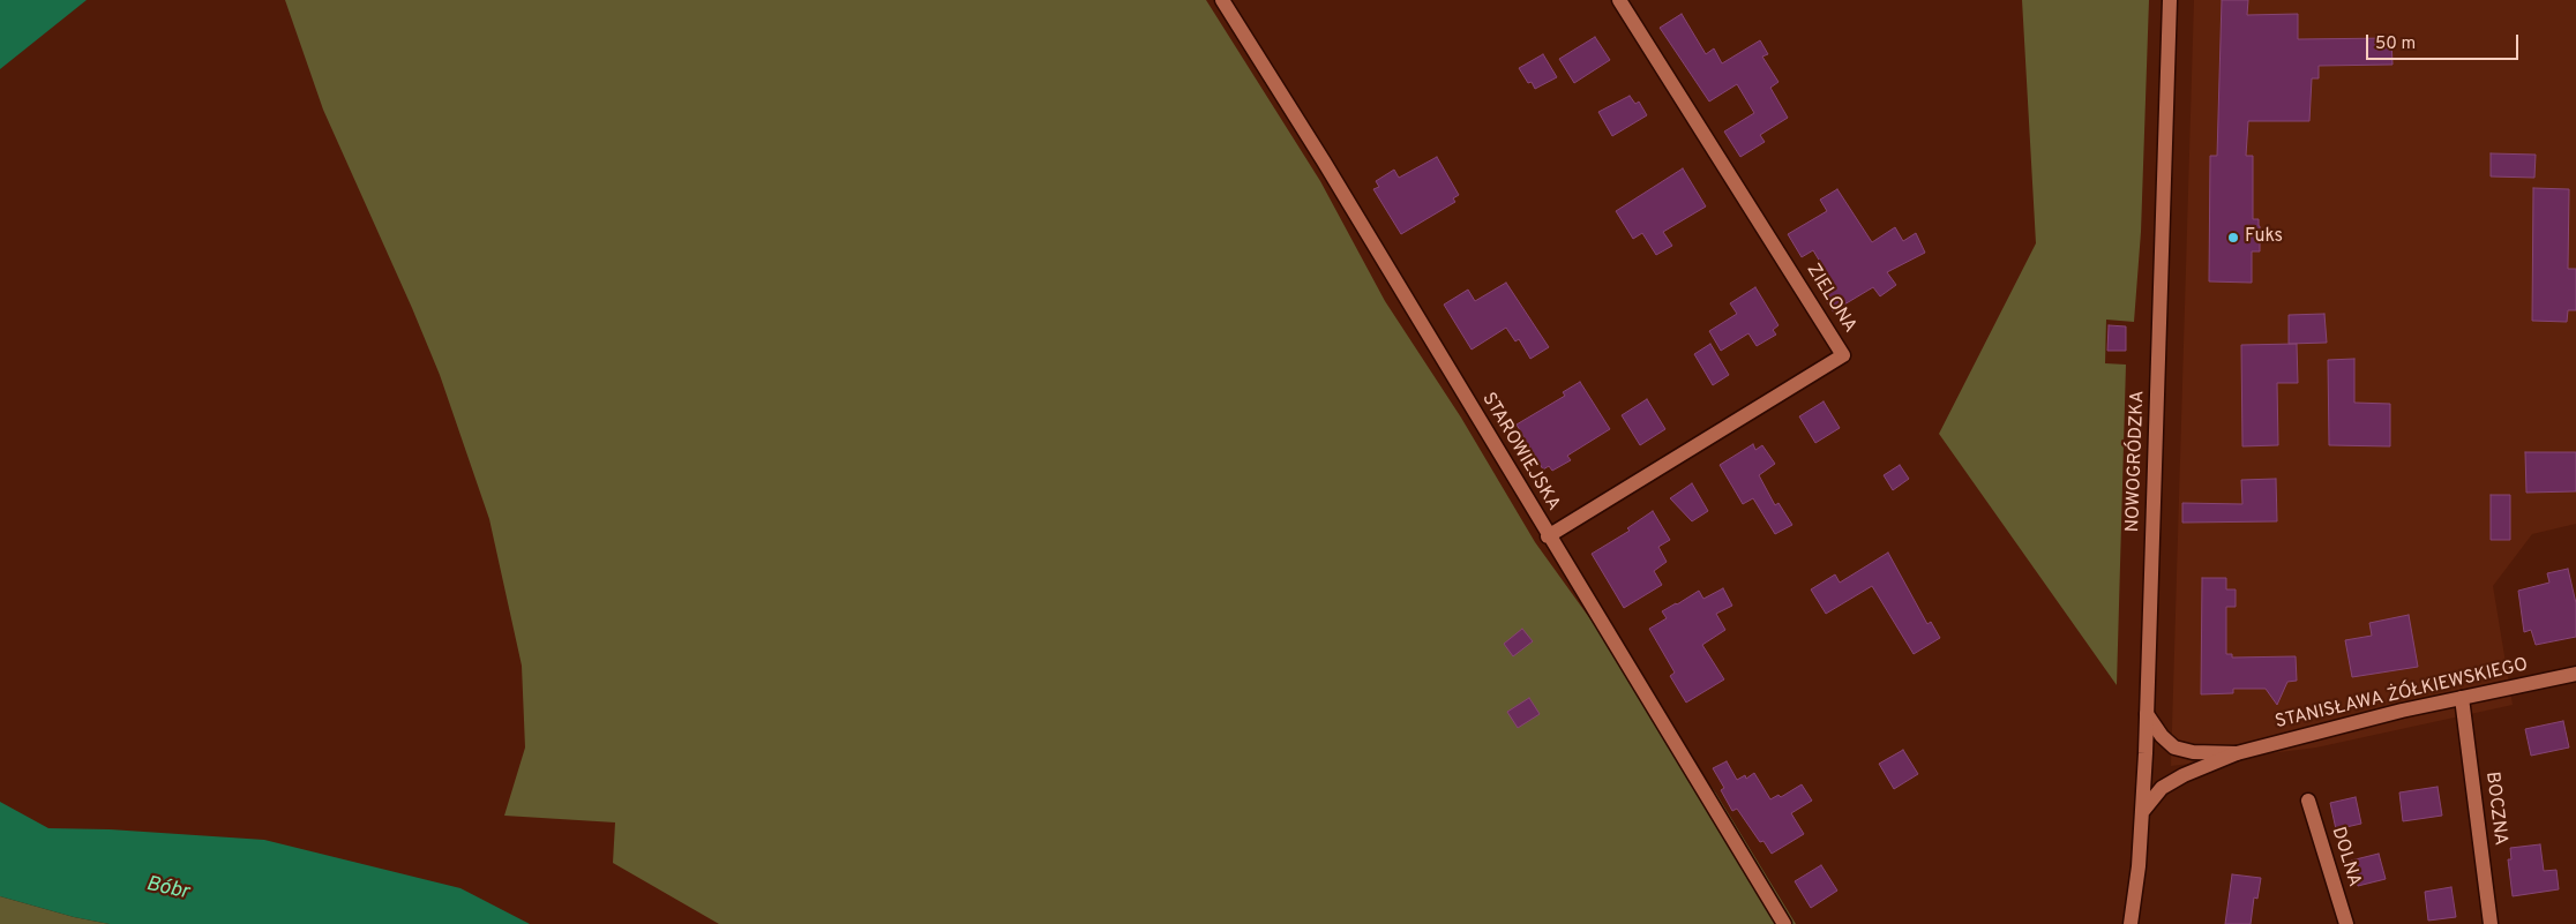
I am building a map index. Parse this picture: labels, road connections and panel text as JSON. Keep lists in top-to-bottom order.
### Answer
{
  "streets": {
    "street": [
      "ZIELONA",
      "STAROWIEJSKA",
      "NOWOGRÓDZKA",
      "STANISŁAWA ŻÓŁKIEWSKIEGO",
      "BOCZNA",
      "DOLNA"
    ]
  },
  "crossings": [
    ["ZIELONA", "STAROWIEJSKA"],
    ["NOWOGRÓDZKA", "STANISŁAWA ŻÓŁKIEWSKIEGO"],
    ["STANISŁAWA ŻÓŁKIEWSKIEGO", "BOCZNA"]
  ],
  "water": ["Bóbr"],
  "places": ["Fuks"],
  "scale_bar": "50 m"
}
